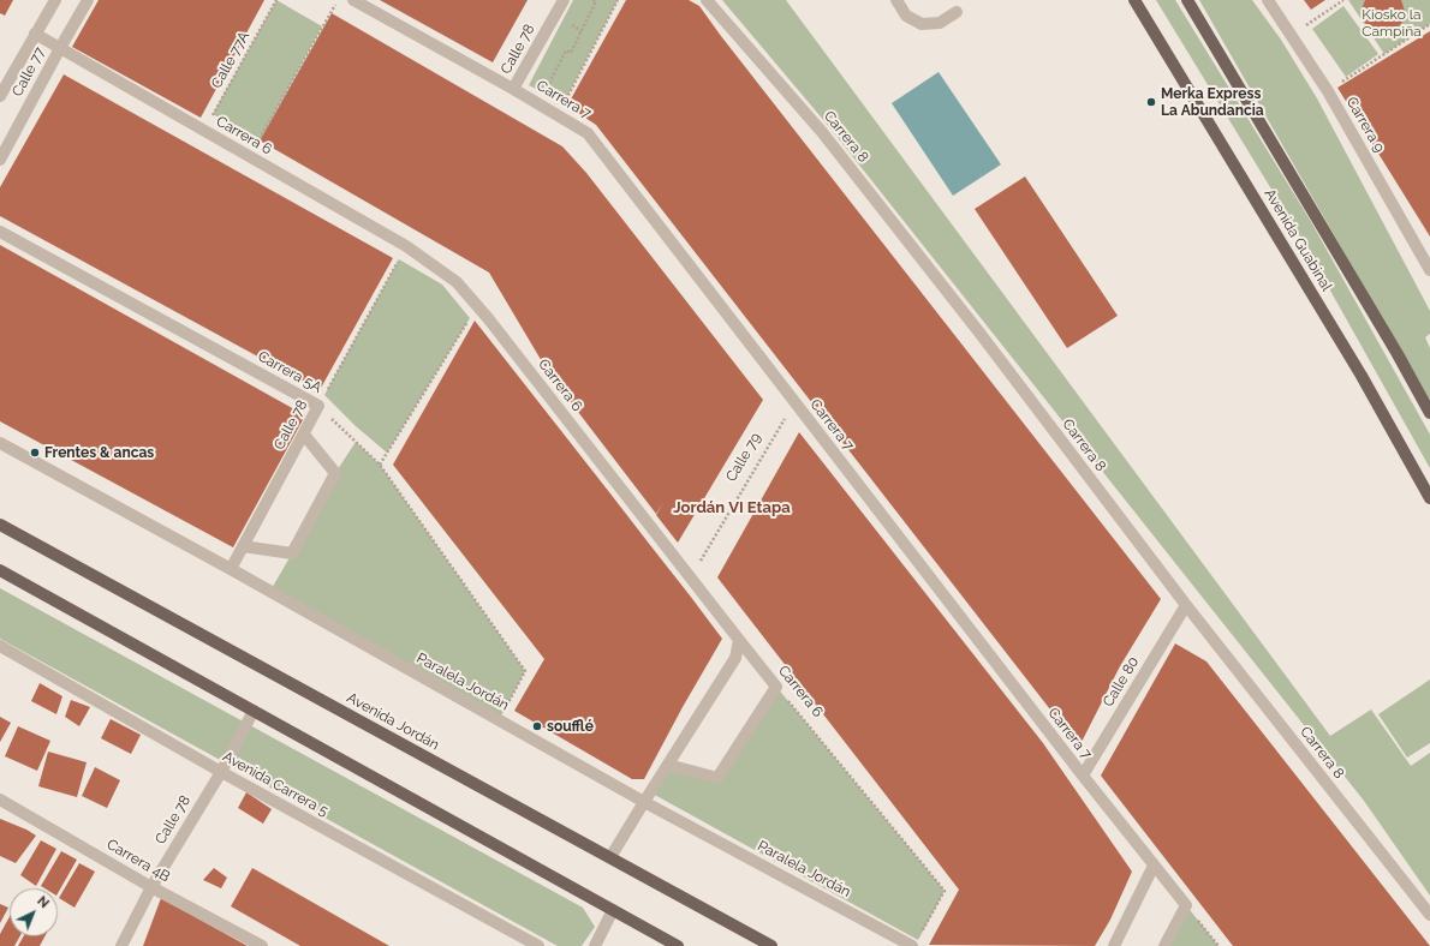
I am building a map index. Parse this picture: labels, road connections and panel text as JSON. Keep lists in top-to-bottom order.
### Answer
{
  "streets": {
    "main road": ["Avenida Guabinal", "Avenida Jordán"],
    "street": [
      "Calle 78",
      "Calle 77",
      "Carrera 7",
      "Carrera 9",
      "Carrera 6",
      "Carrera 8",
      "Carrera 5A",
      "Paralela Jordán",
      "Calle 80",
      "Avenida Carrera 5",
      "Carrera 4B"
    ],
    "path": ["Calle 77A", "Calle 79"]
  },
  "crossings": [
    ["Calle 78", "Carrera 7"],
    ["Calle 78", "Carrera 6"],
    ["Calle 78", "Carrera 5A"],
    ["Calle 78", "Paralela Jordán"],
    ["Calle 78", "Avenida Carrera 5"],
    ["Calle 78", "Carrera 4B"],
    ["Calle 77A", "Carrera 6"],
    ["Calle 77", "Carrera 6"],
    ["Carrera 7", "Calle 79"],
    ["Carrera 7", "Calle 80"],
    ["Carrera 6", "Calle 79"],
    ["Carrera 8", "Calle 80"],
    ["Carrera 5A", "Paralela Jordán"]
  ],
  "districts": ["Jordán VI Etapa"],
  "parks": ["Kiosko la Campiña"],
  "places": ["Merka Express La Abundancia", "Frentes & ancas", "soufflé"],
  "north": "top right"
}
